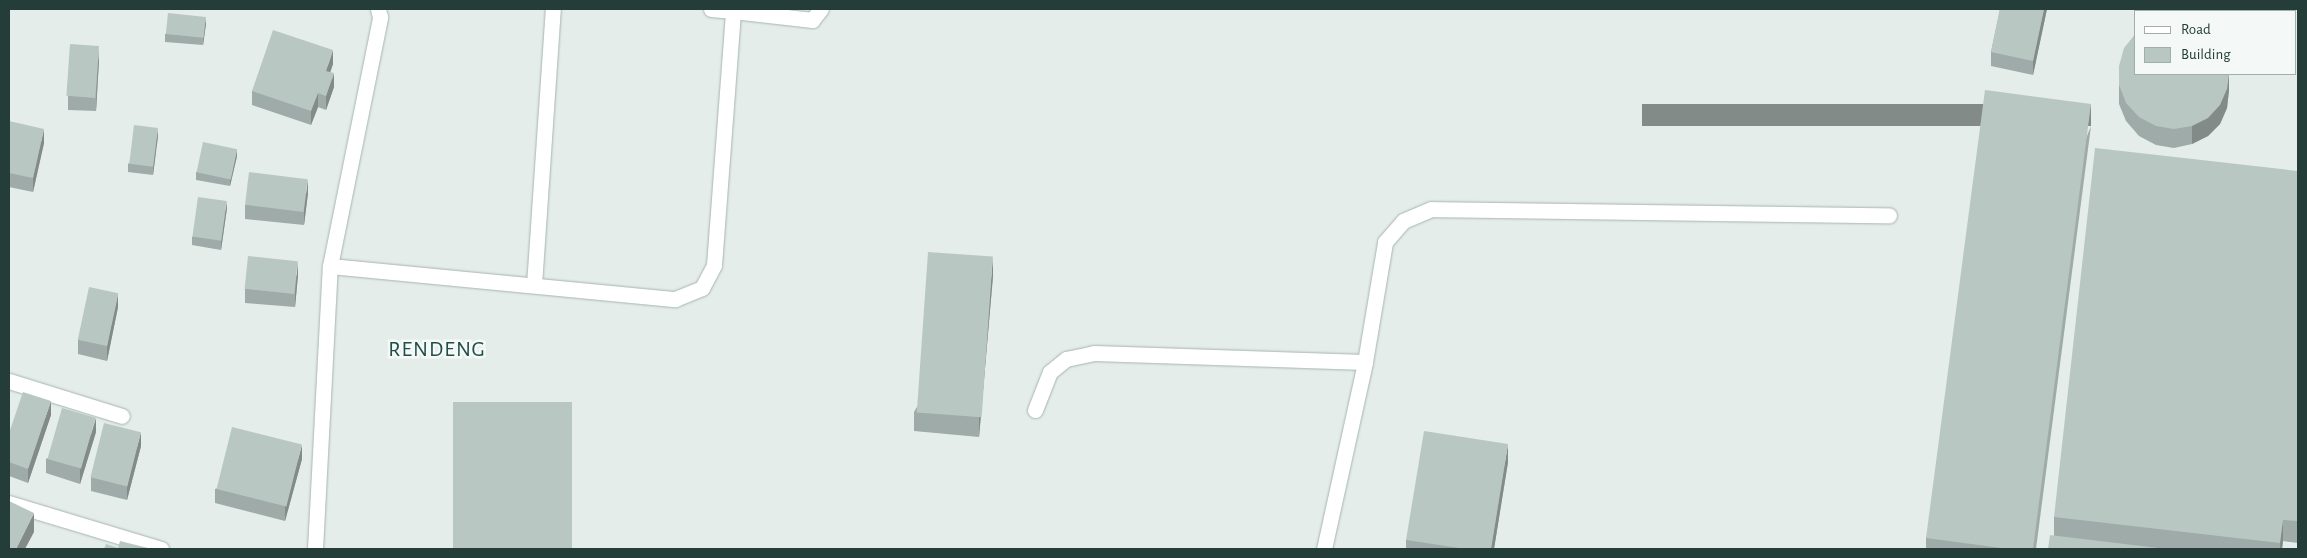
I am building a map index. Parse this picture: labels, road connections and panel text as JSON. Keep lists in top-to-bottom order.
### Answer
{
  "districts": ["RENDENG"],
  "legend": ["Road", "Building"]
}
